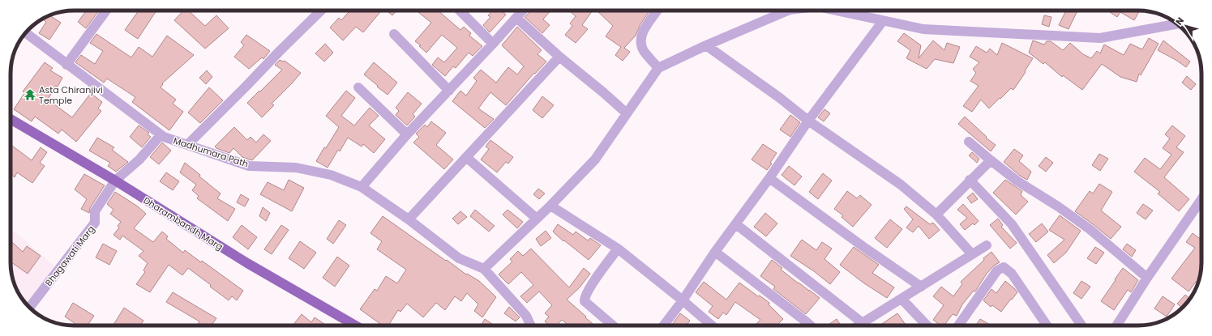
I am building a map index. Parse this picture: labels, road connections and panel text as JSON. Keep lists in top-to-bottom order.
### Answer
{
  "streets": {
    "main road": ["Dharambandh Marg"],
    "street": ["Madhumara Path", "Bhagawati Marg"]
  },
  "crossings": [
    ["Madhumara Path", "Bhagawati Marg"],
    ["Dharambandh Marg", "Bhagawati Marg"]
  ],
  "places": {
    "temple": ["Asta Chiranjivi Temple"]
  },
  "north": "top left"
}
